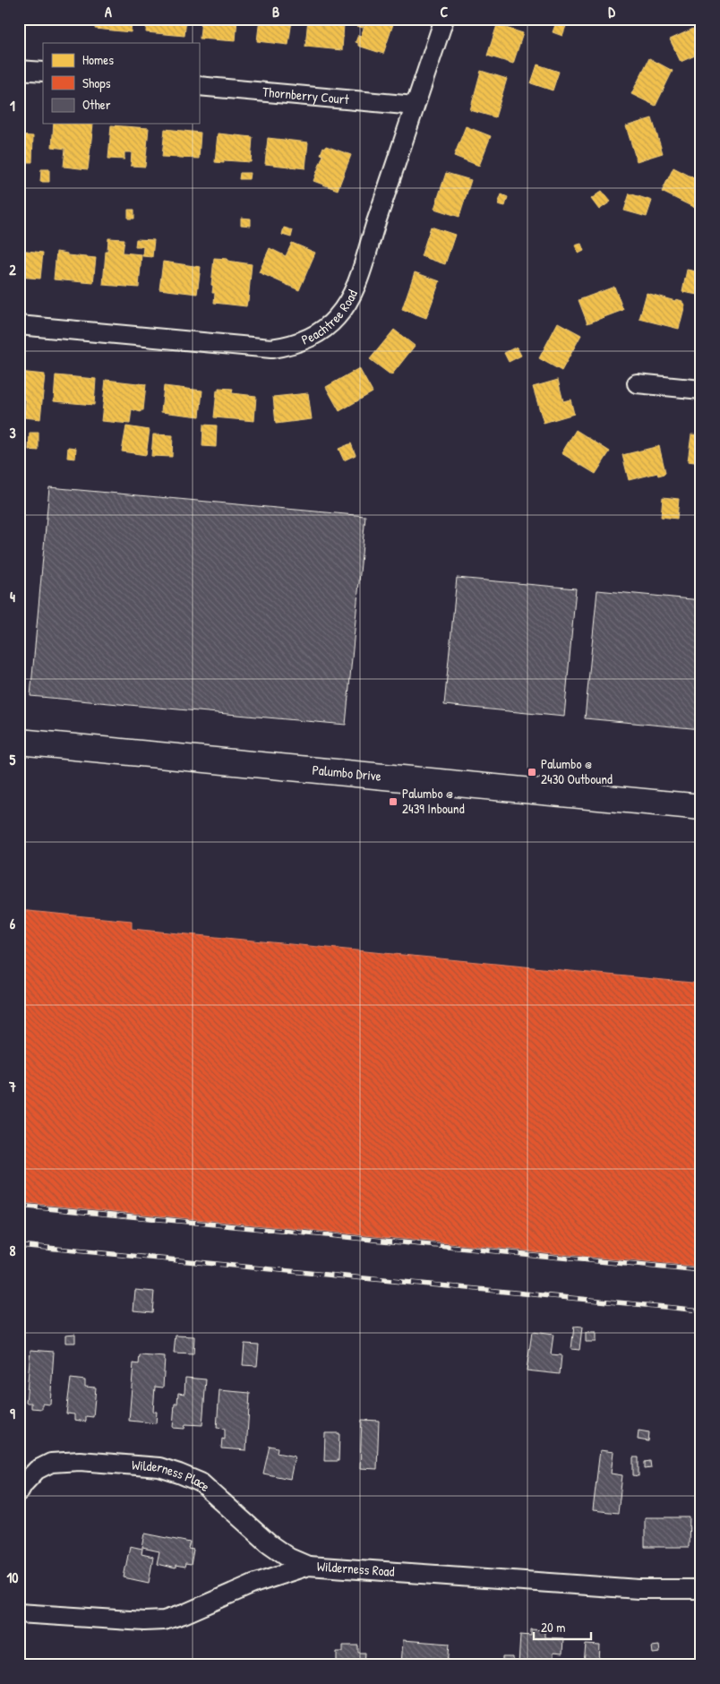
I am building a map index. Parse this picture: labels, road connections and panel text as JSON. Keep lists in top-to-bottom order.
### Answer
{
  "streets": {
    "street": [
      "Thornberry Court",
      "Peachtree Road",
      "Palumbo Drive",
      "Wilderness Place",
      "Wilderness Road"
    ]
  },
  "crossings": [
    ["Thornberry Court", "Peachtree Road"],
    ["Wilderness Place", "Wilderness Road"]
  ],
  "places": {
    "transit": ["Palumbo @ 2430 Outbound", "Palumbo @ 2439 Inbound"]
  },
  "legend": ["Homes", "Shops", "Other"],
  "scale_bar": "20 m",
  "grid": {
    "columns": [
      "A",
      "B",
      "C",
      "D"
    ],
    "rows": [
      "1",
      "2",
      "3",
      "4",
      "5",
      "6",
      "7",
      "8",
      "9",
      "10"
    ]
  }
}
